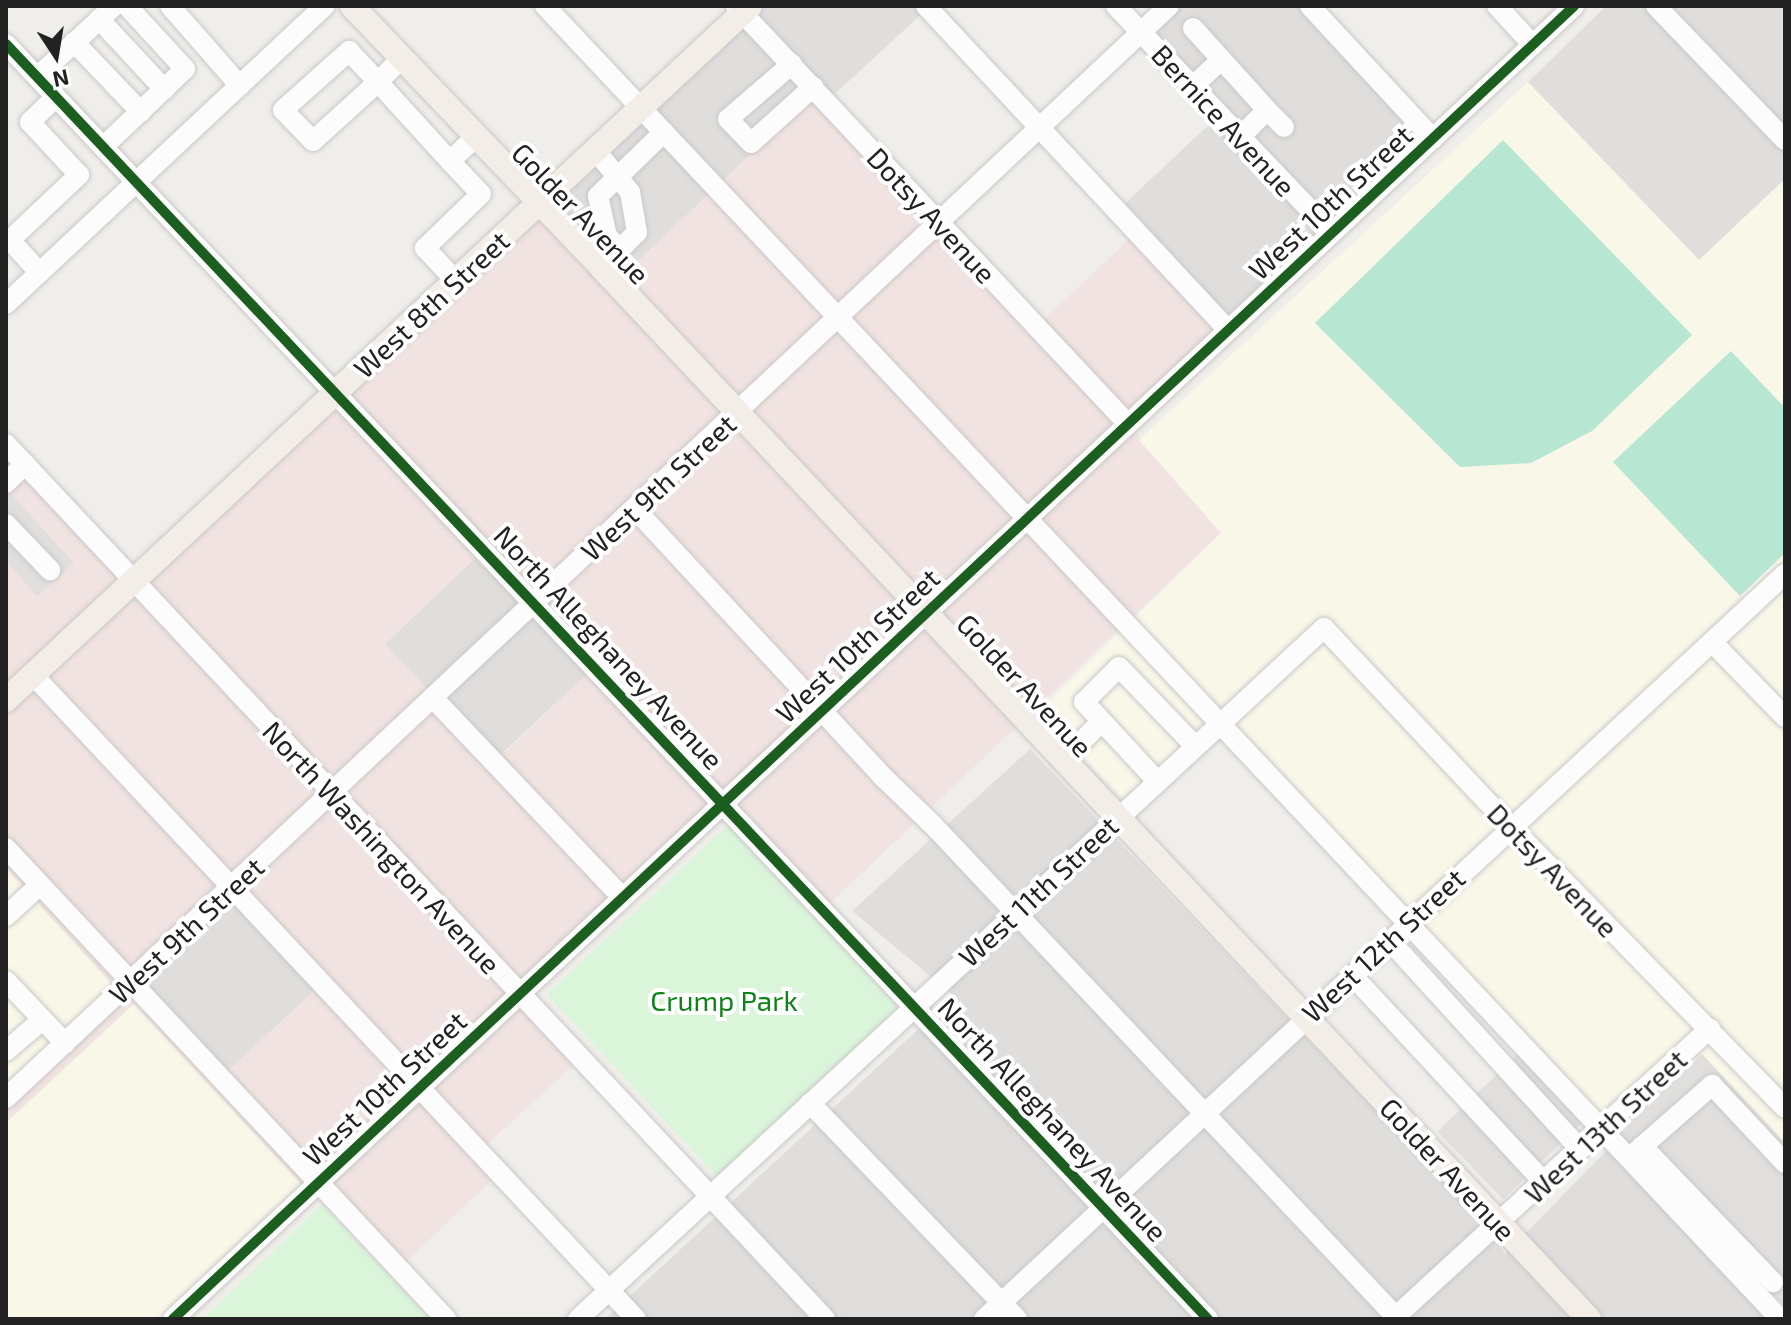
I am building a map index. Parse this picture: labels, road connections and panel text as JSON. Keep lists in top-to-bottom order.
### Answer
{
  "streets": {
    "main road": ["Golder Avenue", "West 8th Street"],
    "street": [
      "Bernice Avenue",
      "West 10th Street",
      "Dotsy Avenue",
      "West 9th Street",
      "North Alleghaney Avenue",
      "North Washington Avenue",
      "West 11th Street",
      "West 12th Street",
      "West 13th Street"
    ]
  },
  "crossings": [
    ["Bernice Avenue", "West 10th Street"],
    ["Bernice Avenue", "West 9th Street"],
    ["West 10th Street", "Golder Avenue"],
    ["West 10th Street", "Dotsy Avenue"],
    ["West 10th Street", "North Alleghaney Avenue"],
    ["West 10th Street", "North Washington Avenue"],
    ["Golder Avenue", "West 8th Street"],
    ["Golder Avenue", "West 9th Street"],
    ["Golder Avenue", "West 11th Street"],
    ["Golder Avenue", "West 12th Street"],
    ["Golder Avenue", "West 13th Street"],
    ["Dotsy Avenue", "West 8th Street"],
    ["Dotsy Avenue", "West 9th Street"],
    ["Dotsy Avenue", "West 11th Street"],
    ["Dotsy Avenue", "West 12th Street"],
    ["Dotsy Avenue", "West 13th Street"],
    ["West 8th Street", "North Alleghaney Avenue"],
    ["West 8th Street", "North Washington Avenue"],
    ["West 9th Street", "North Alleghaney Avenue"],
    ["West 9th Street", "North Washington Avenue"],
    ["North Alleghaney Avenue", "West 11th Street"],
    ["North Alleghaney Avenue", "West 12th Street"],
    ["North Washington Avenue", "West 11th Street"]
  ],
  "parks": ["Crump Park"],
  "north": "bottom"
}
